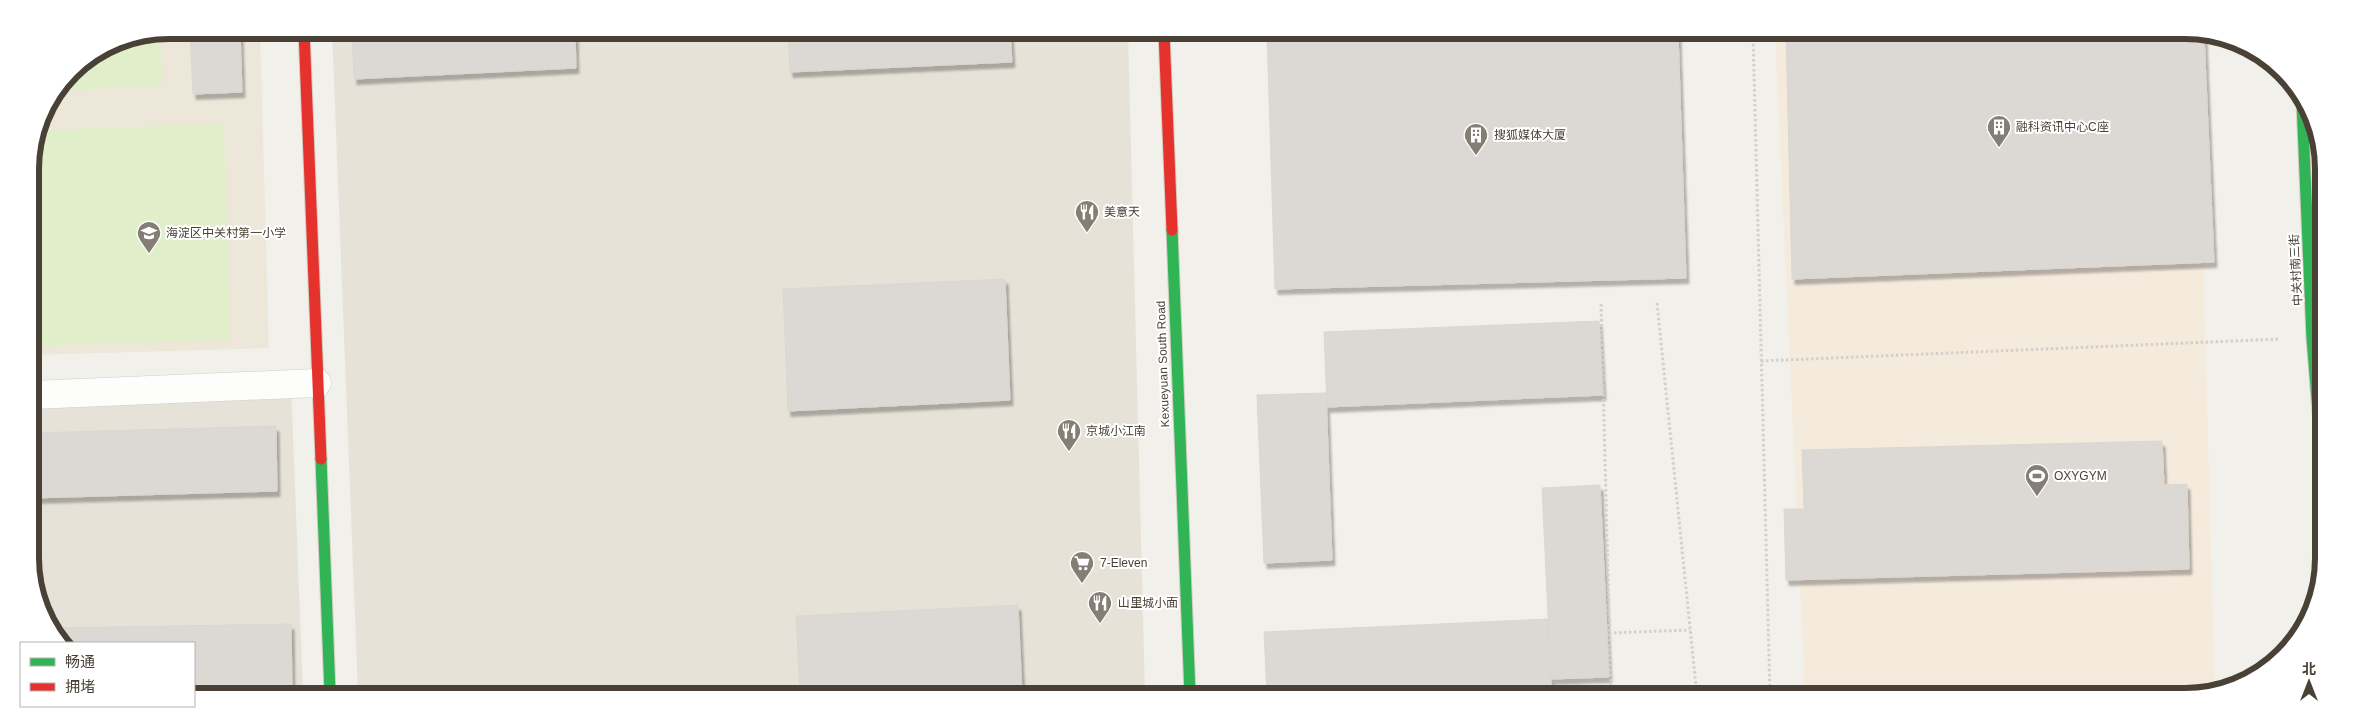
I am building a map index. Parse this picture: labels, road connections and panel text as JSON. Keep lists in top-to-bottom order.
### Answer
{
  "streets": {
    "street": ["中关村南三街", "Kexueyuan South Road"]
  },
  "places": {
    "building": ["融科资讯中心C座", "搜狐媒体大厦"],
    "restaurant": ["美意天", "京城小江南", "山里城小面"],
    "school or university": ["海淀区中关村第一小学"],
    "sports": ["OXYGYM"],
    "supermarket": ["7-Eleven"]
  },
  "legend": ["畅通", "拥堵"],
  "north": "top"
}
